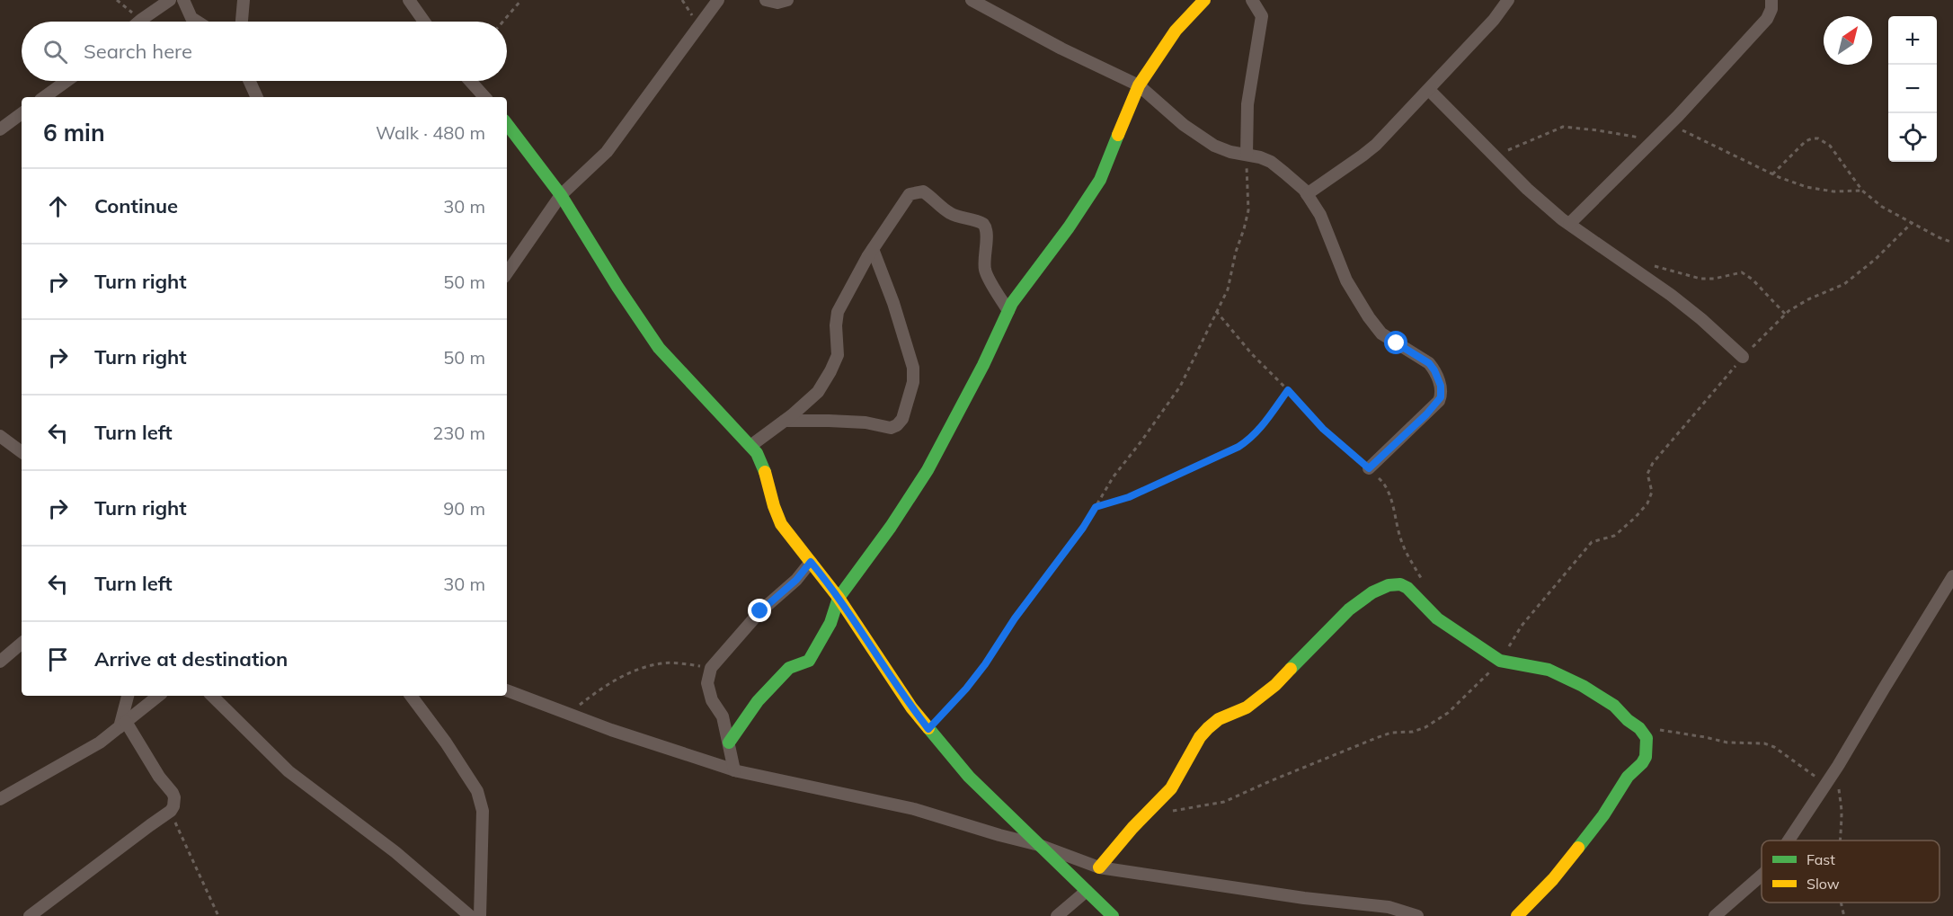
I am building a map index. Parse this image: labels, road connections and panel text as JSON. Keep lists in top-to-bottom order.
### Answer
{
  "legend": ["Fast", "Slow"],
  "north": "top right",
  "page": {
    "map_buttons": ["+", "−"],
    "search": "Search here",
    "heading": ["6 min", "Walk · 480 m"],
    "list": [
      ["Continue", "30 m"],
      ["Turn right", "50 m"],
      ["Turn right", "50 m"],
      ["Turn left", "230 m"],
      ["Turn right", "90 m"],
      ["Turn left", "30 m"],
      "Arrive at destination"
    ]
  }
}
